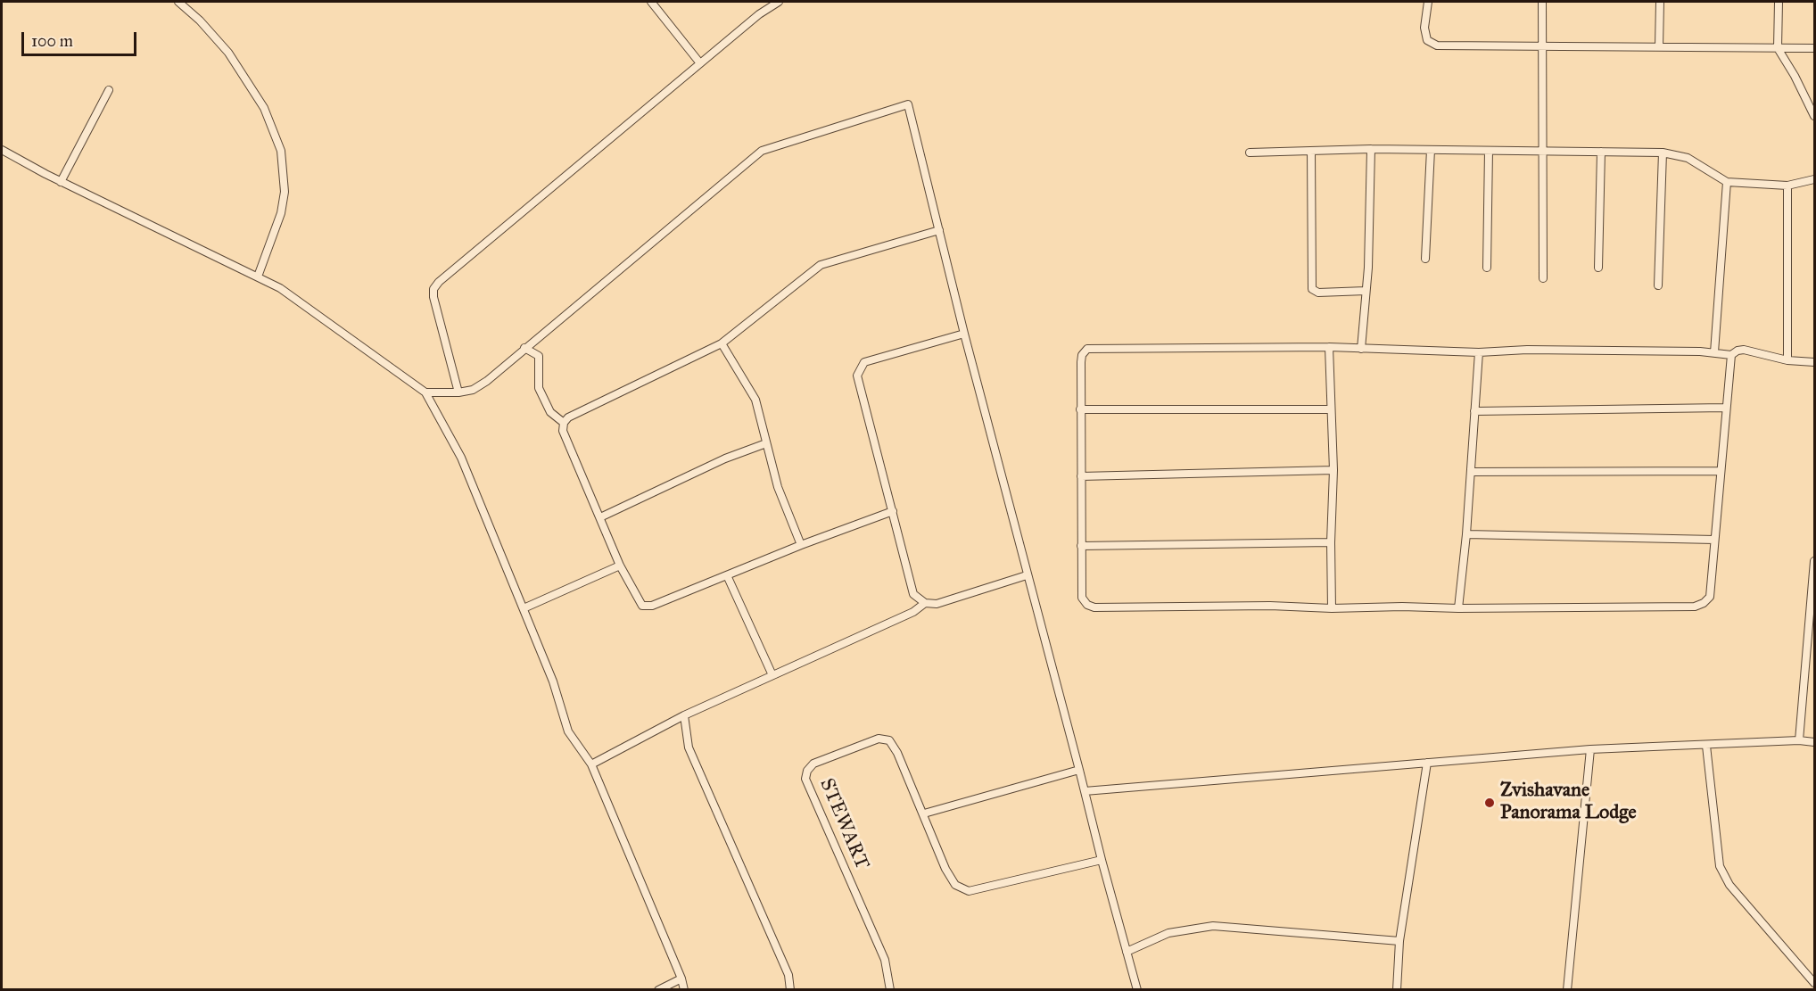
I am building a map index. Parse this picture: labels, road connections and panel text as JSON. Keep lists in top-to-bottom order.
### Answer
{
  "streets": {
    "street": ["STEWART"]
  },
  "places": ["Zvishavane Panorama Lodge"],
  "scale_bar": "100 m"
}
